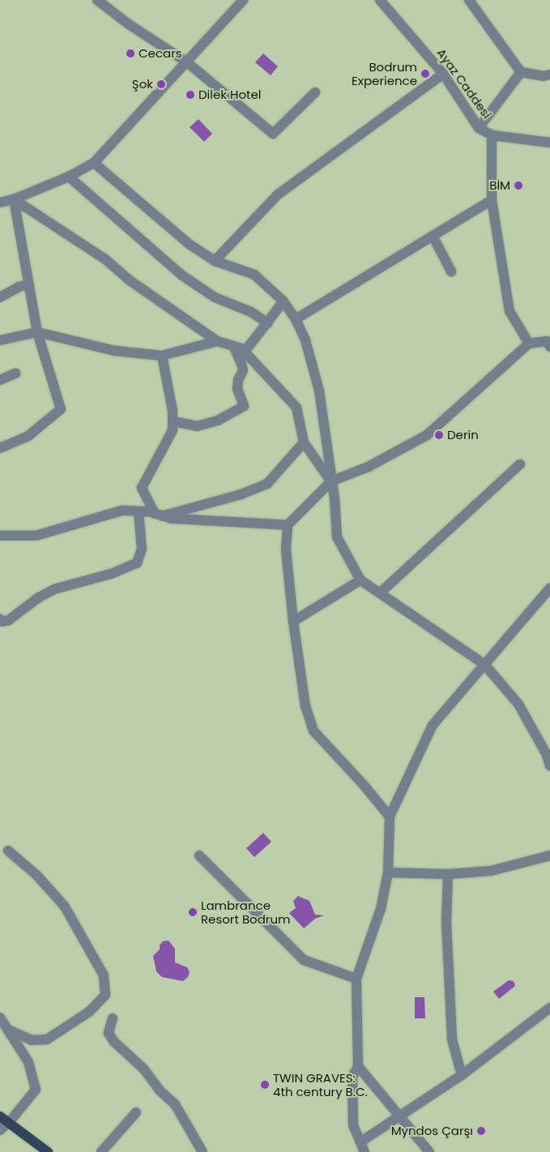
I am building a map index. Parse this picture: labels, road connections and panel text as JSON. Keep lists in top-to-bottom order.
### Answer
{
  "streets": {
    "street": ["Ayaz Caddesi"]
  },
  "places": [
    "Cecars",
    "Bodrum Experience",
    "Şok",
    "Dilek Hotel",
    "BİM",
    "Derin",
    "Lambrance Resort Bodrum",
    "TWIN GRAVES: 4th century B.C.",
    "Myndos Çarşı"
  ]
}
